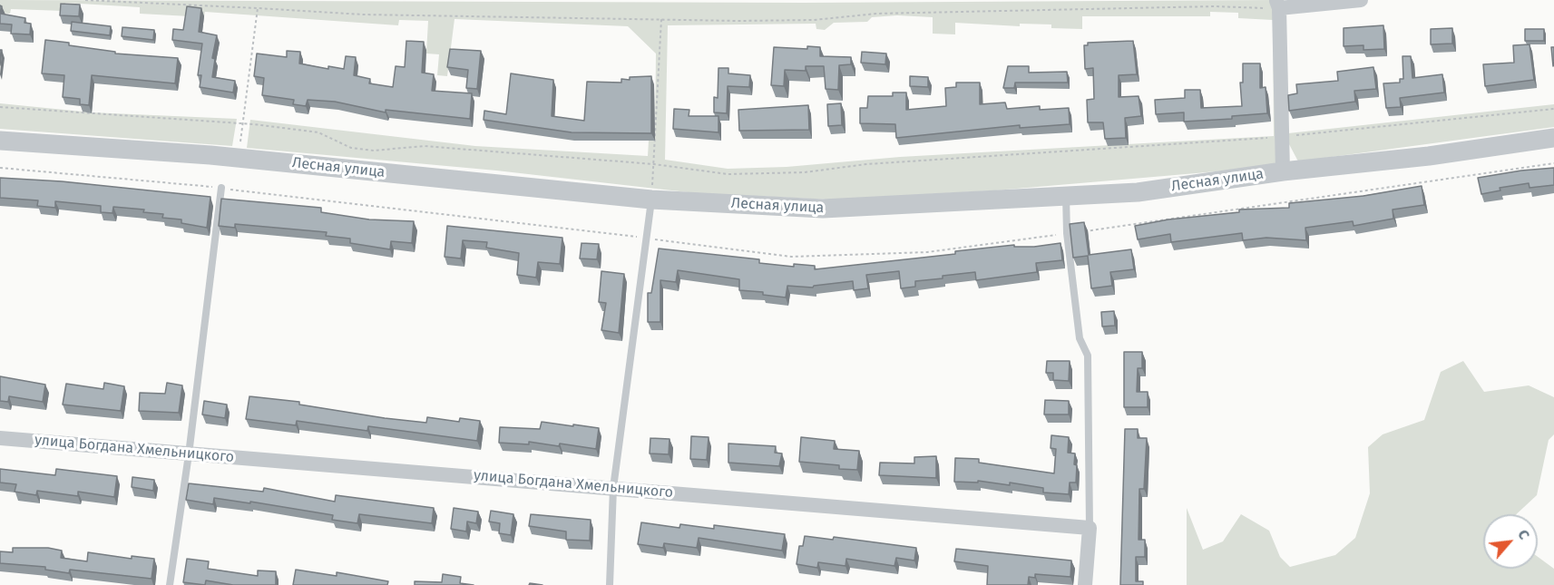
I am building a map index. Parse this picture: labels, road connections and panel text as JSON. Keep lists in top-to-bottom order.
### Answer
{
  "streets": {
    "street": ["Лесная улица", "улица Богдана Хмельницкого"]
  },
  "north": "top right"
}
